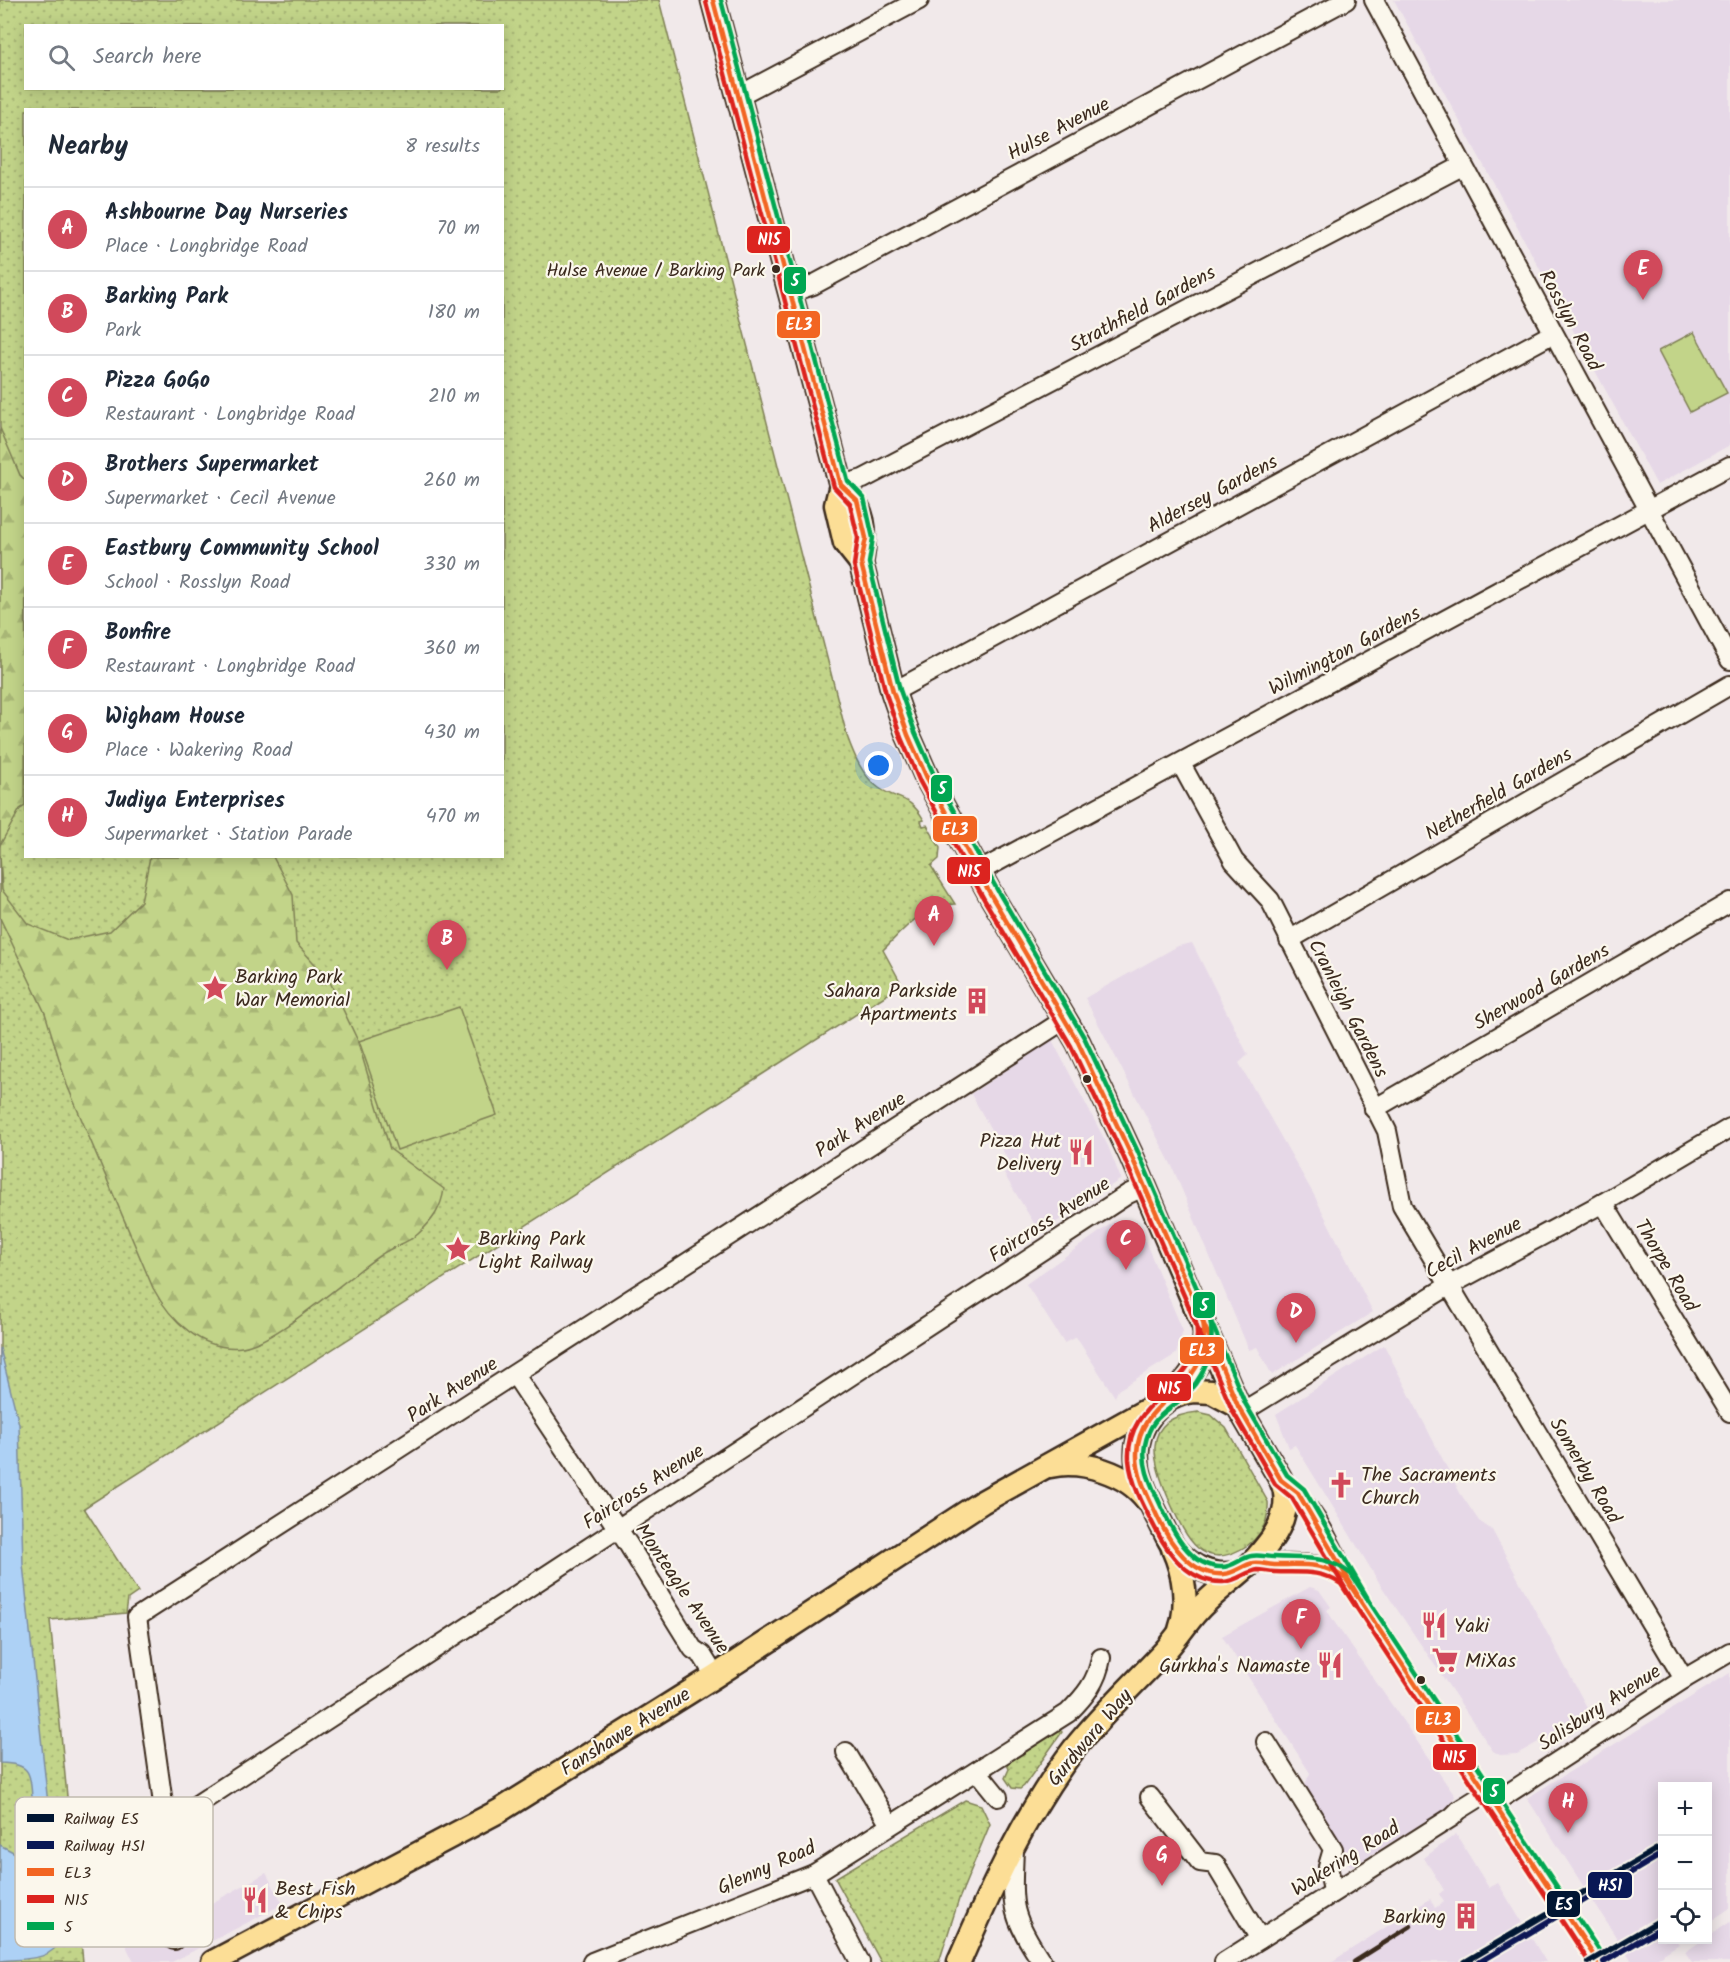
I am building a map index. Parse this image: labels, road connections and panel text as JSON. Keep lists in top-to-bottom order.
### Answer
{
  "streets": {
    "main road": ["Fanshawe Avenue", "Gurdwara Way"],
    "street": [
      "Hulse Avenue",
      "Strathfield Gardens",
      "Rosslyn Road",
      "Aldersey Gardens",
      "Wilmington Gardens",
      "Netherfield Gardens",
      "Sherwood Gardens",
      "Cranleigh Gardens",
      "Park Avenue",
      "Faircross Avenue",
      "Cecil Avenue",
      "Thorpe Road",
      "Somerby Road",
      "Monteagle Avenue",
      "Salisbury Avenue",
      "Wakering Road",
      "Glenny Road"
    ]
  },
  "crossings": [
    ["Strathfield Gardens", "Rosslyn Road"],
    ["Rosslyn Road", "Aldersey Gardens"],
    ["Rosslyn Road", "Wilmington Gardens"],
    ["Wilmington Gardens", "Cranleigh Gardens"],
    ["Netherfield Gardens", "Cranleigh Gardens"],
    ["Sherwood Gardens", "Cranleigh Gardens"],
    ["Cranleigh Gardens", "Cecil Avenue"],
    ["Cranleigh Gardens", "Somerby Road"],
    ["Park Avenue", "Monteagle Avenue"],
    ["Faircross Avenue", "Monteagle Avenue"],
    ["Cecil Avenue", "Thorpe Road"],
    ["Cecil Avenue", "Somerby Road"],
    ["Cecil Avenue", "Fanshawe Avenue"],
    ["Cecil Avenue", "Gurdwara Way"],
    ["Somerby Road", "Salisbury Avenue"],
    ["Monteagle Avenue", "Fanshawe Avenue"],
    ["Salisbury Avenue", "Wakering Road"],
    ["Fanshawe Avenue", "Gurdwara Way"]
  ],
  "places": {
    "other": ["Hulse Avenue / Barking Park"],
    "place": ["Barking Park War Memorial", "Barking Park Light Railway"],
    "building": ["Sahara Parkside Apartments", "Barking"],
    "restaurant": [
      "Pizza Hut Delivery",
      "Yaki",
      "Gurkha's Namaste",
      "Best Fish & Chips"
    ],
    "church": ["The Sacraments Church"],
    "supermarket": ["MiXas"]
  },
  "lines": [
    "transit line EL3",
    "transit line 5",
    "transit line N15",
    "rail line ES",
    "rail line HS1"
  ],
  "legend": [
    "Railway ES",
    "Railway HS1",
    "EL3",
    "N15",
    "5"
  ],
  "page": {
    "search": "Search here",
    "heading": ["Nearby", "8 results"],
    "list": [
      {
        "mark": "A",
        "name": "Ashbourne Day Nurseries",
        "note": "Place · Longbridge Road",
        "value": "70 m"
      },
      {
        "mark": "B",
        "name": "Barking Park",
        "note": "Park",
        "value": "180 m"
      },
      {
        "mark": "C",
        "name": "Pizza GoGo",
        "note": "Restaurant · Longbridge Road",
        "value": "210 m"
      },
      {
        "mark": "D",
        "name": "Brothers Supermarket",
        "note": "Supermarket · Cecil Avenue",
        "value": "260 m"
      },
      {
        "mark": "E",
        "name": "Eastbury Community School",
        "note": "School · Rosslyn Road",
        "value": "330 m"
      },
      {
        "mark": "F",
        "name": "Bonfire",
        "note": "Restaurant · Longbridge Road",
        "value": "360 m"
      },
      {
        "mark": "G",
        "name": "Wigham House",
        "note": "Place · Wakering Road",
        "value": "430 m"
      },
      {
        "mark": "H",
        "name": "Judiya Enterprises",
        "note": "Supermarket · Station Parade",
        "value": "470 m"
      }
    ],
    "pins": [
      "E",
      "A",
      "B",
      "C",
      "D",
      "F",
      "H",
      "G"
    ],
    "map_buttons": ["+", "−"]
  }
}
